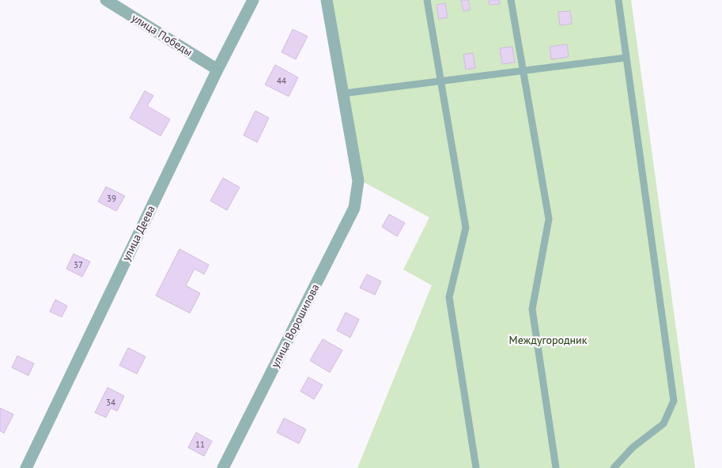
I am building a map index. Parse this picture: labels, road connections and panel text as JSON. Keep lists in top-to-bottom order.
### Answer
{
  "streets": {
    "street": ["улица Победы", "улица Деева", "улица Ворошилова"]
  },
  "crossings": [
    ["улица Победы", "улица Деева"]
  ],
  "parks": ["Междугородник"],
  "house_numbers": [
    "44",
    "39",
    "37",
    "34",
    "11"
  ]
}
